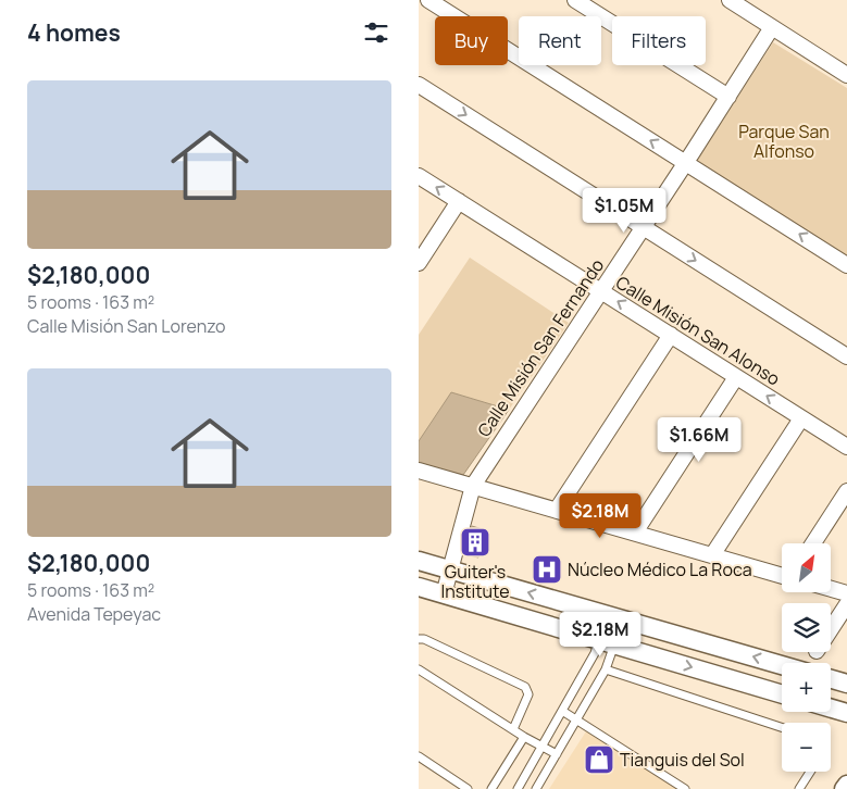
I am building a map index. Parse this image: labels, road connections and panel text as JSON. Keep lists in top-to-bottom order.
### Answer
{
  "streets": {
    "street": ["Calle Misión San Alonso", "Calle Misión San Fernando"]
  },
  "crossings": [
    ["Calle Misión San Alonso", "Calle Misión San Fernando"]
  ],
  "parks": ["Parque San Alfonso"],
  "places": {
    "building": ["Guiter's Institute"],
    "hospital": ["Núcleo Médico La Roca"],
    "shop": ["Tianguis del Sol"]
  },
  "north": "top right",
  "page": {
    "heading": "4 homes",
    "chip": ["Buy", "Rent", "Filters"],
    "list": [
      {
        "name": "$2,180,000",
        "note": "5 rooms · 163 m² · Calle Misión San Lorenzo"
      },
      {
        "name": "$2,180,000",
        "note": "5 rooms · 163 m² · Avenida Tepeyac"
      }
    ],
    "price": [
      "$1.05M",
      "$1.66M",
      "$2.18M",
      "$2.18M"
    ],
    "map_buttons": ["+", "−"]
  }
}
